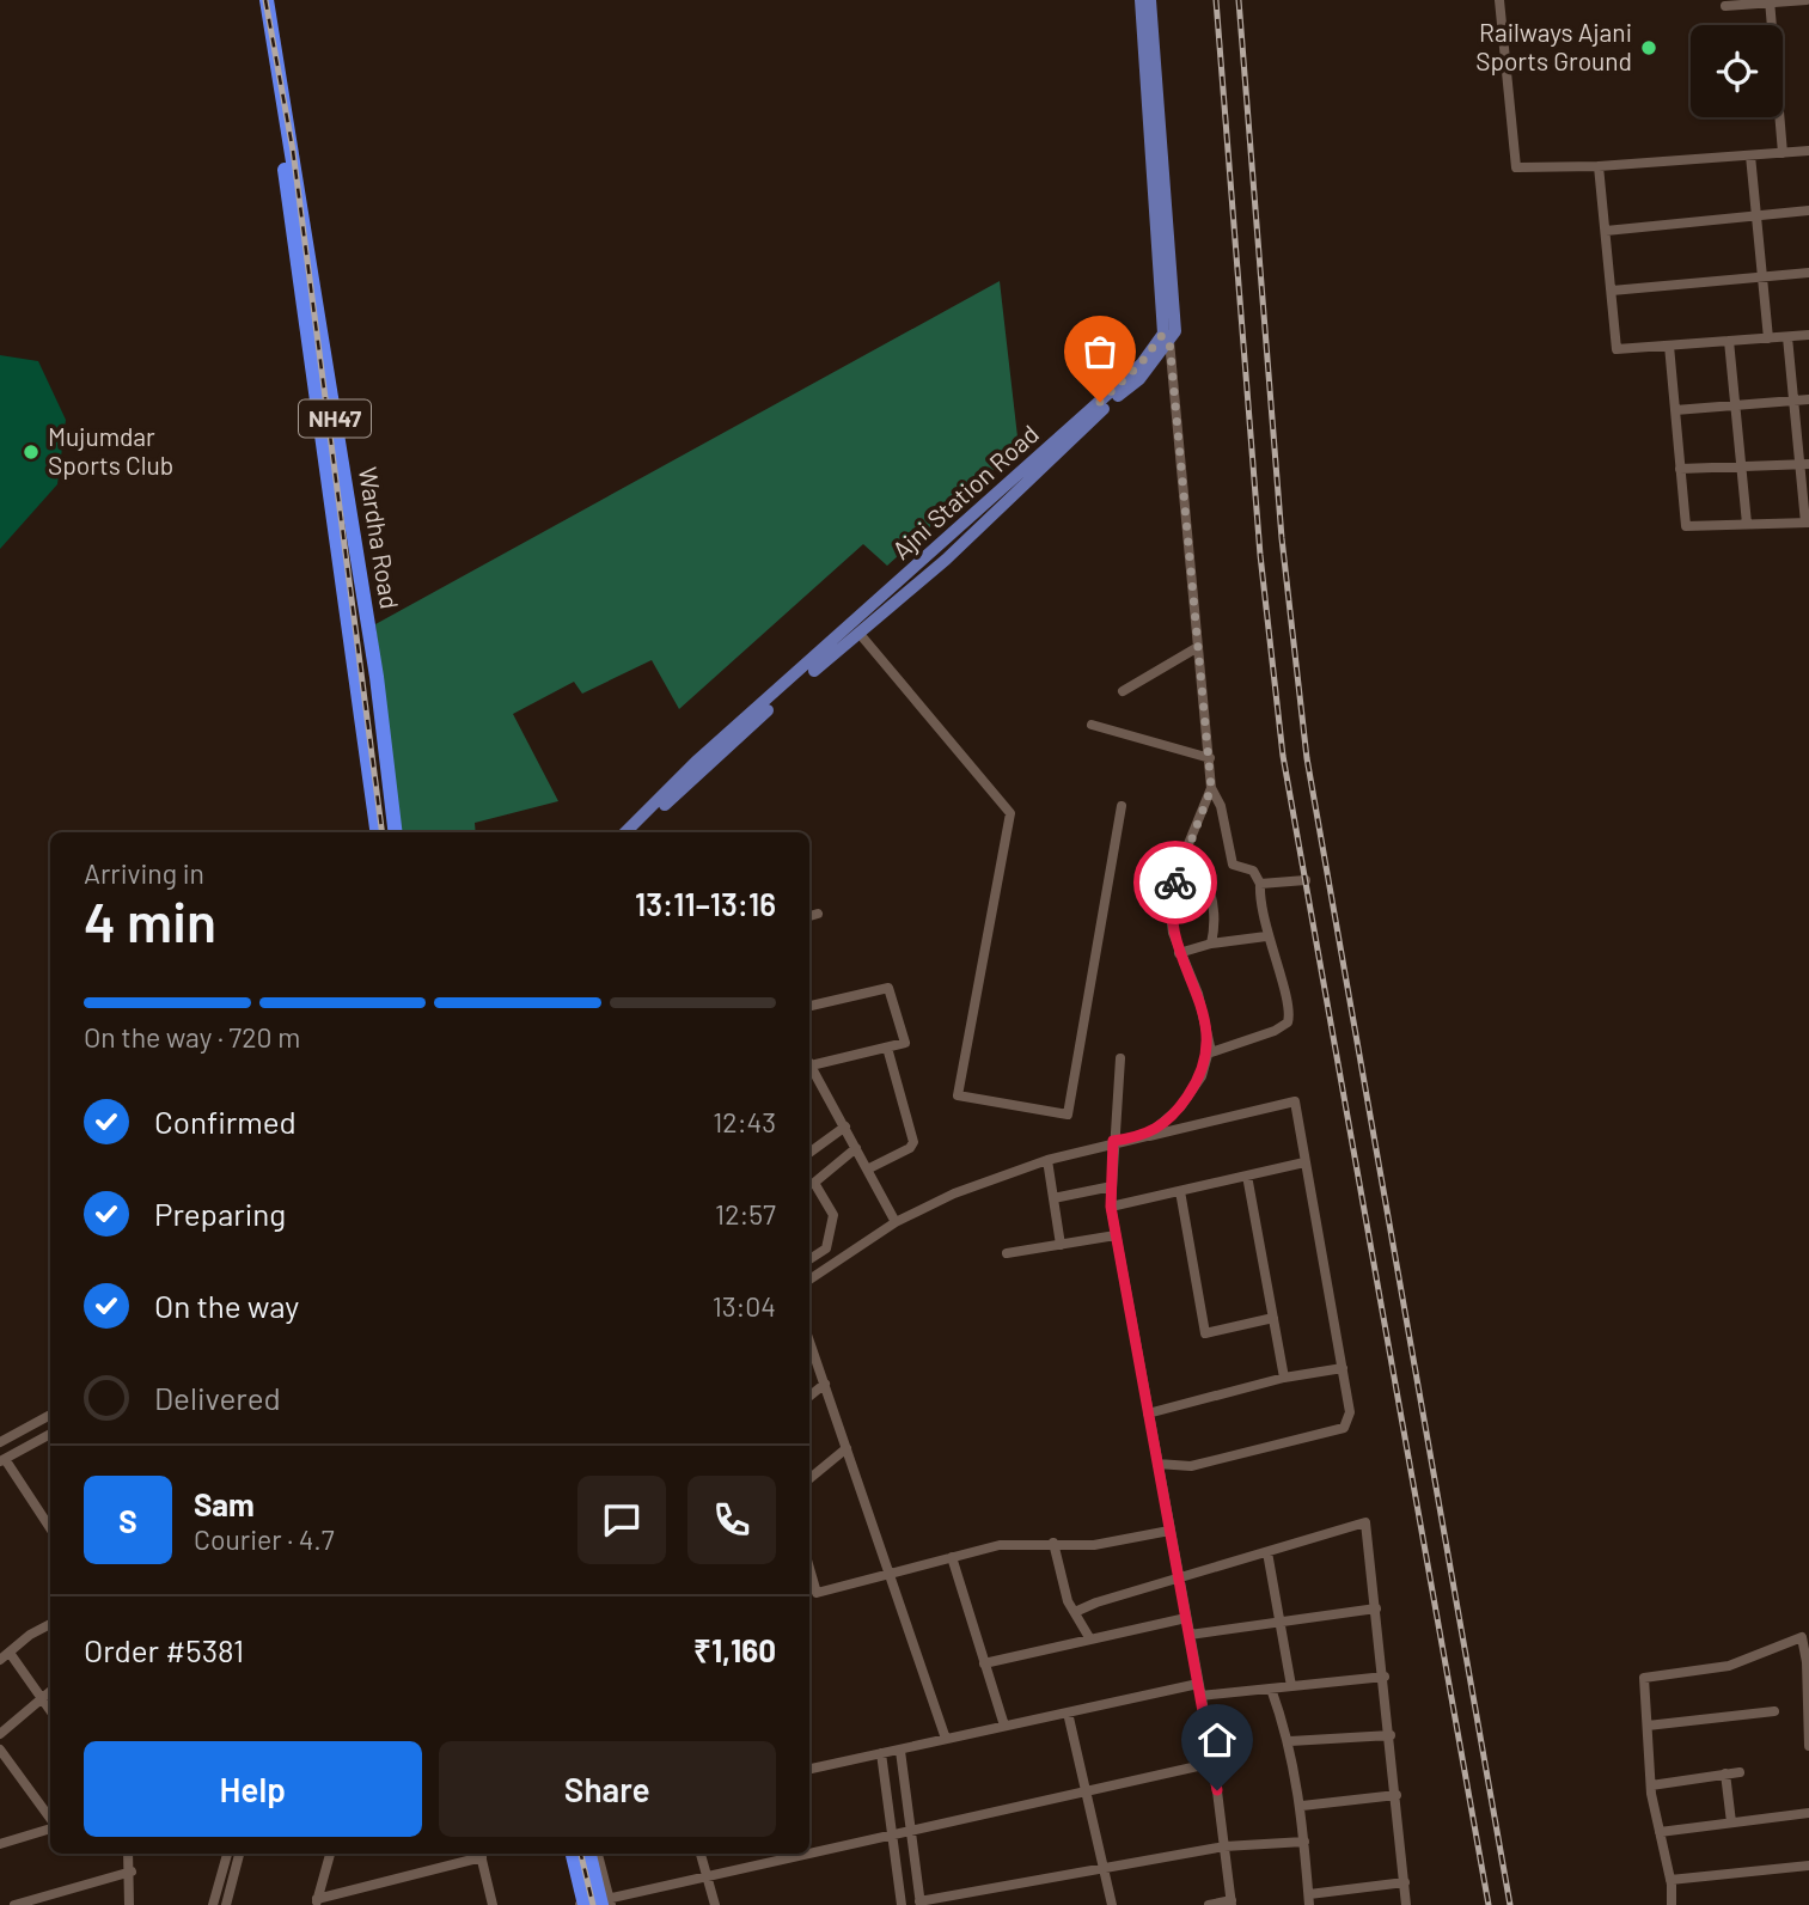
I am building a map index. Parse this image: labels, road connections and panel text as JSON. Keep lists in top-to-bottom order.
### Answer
{
  "streets": {
    "highway": ["NH47", "Wardha Road"],
    "main road": ["Ajni Station Road"]
  },
  "places": ["Railways Ajani Sports Ground", "Mujumdar Sports Club"],
  "page": {
    "heading": ["4 min", "Arriving in", "13:11–13:16"],
    "panel": [
      "Sam",
      "Courier · 4.7",
      "Order #5381",
      "₹1,160"
    ],
    "bar": "On the way · 720 m",
    "list": [
      ["Confirmed", "12:43"],
      ["Preparing", "12:57"],
      ["On the way", "13:04"],
      "Delivered"
    ],
    "round": "S",
    "buttons": ["Help", "Share"]
  }
}
